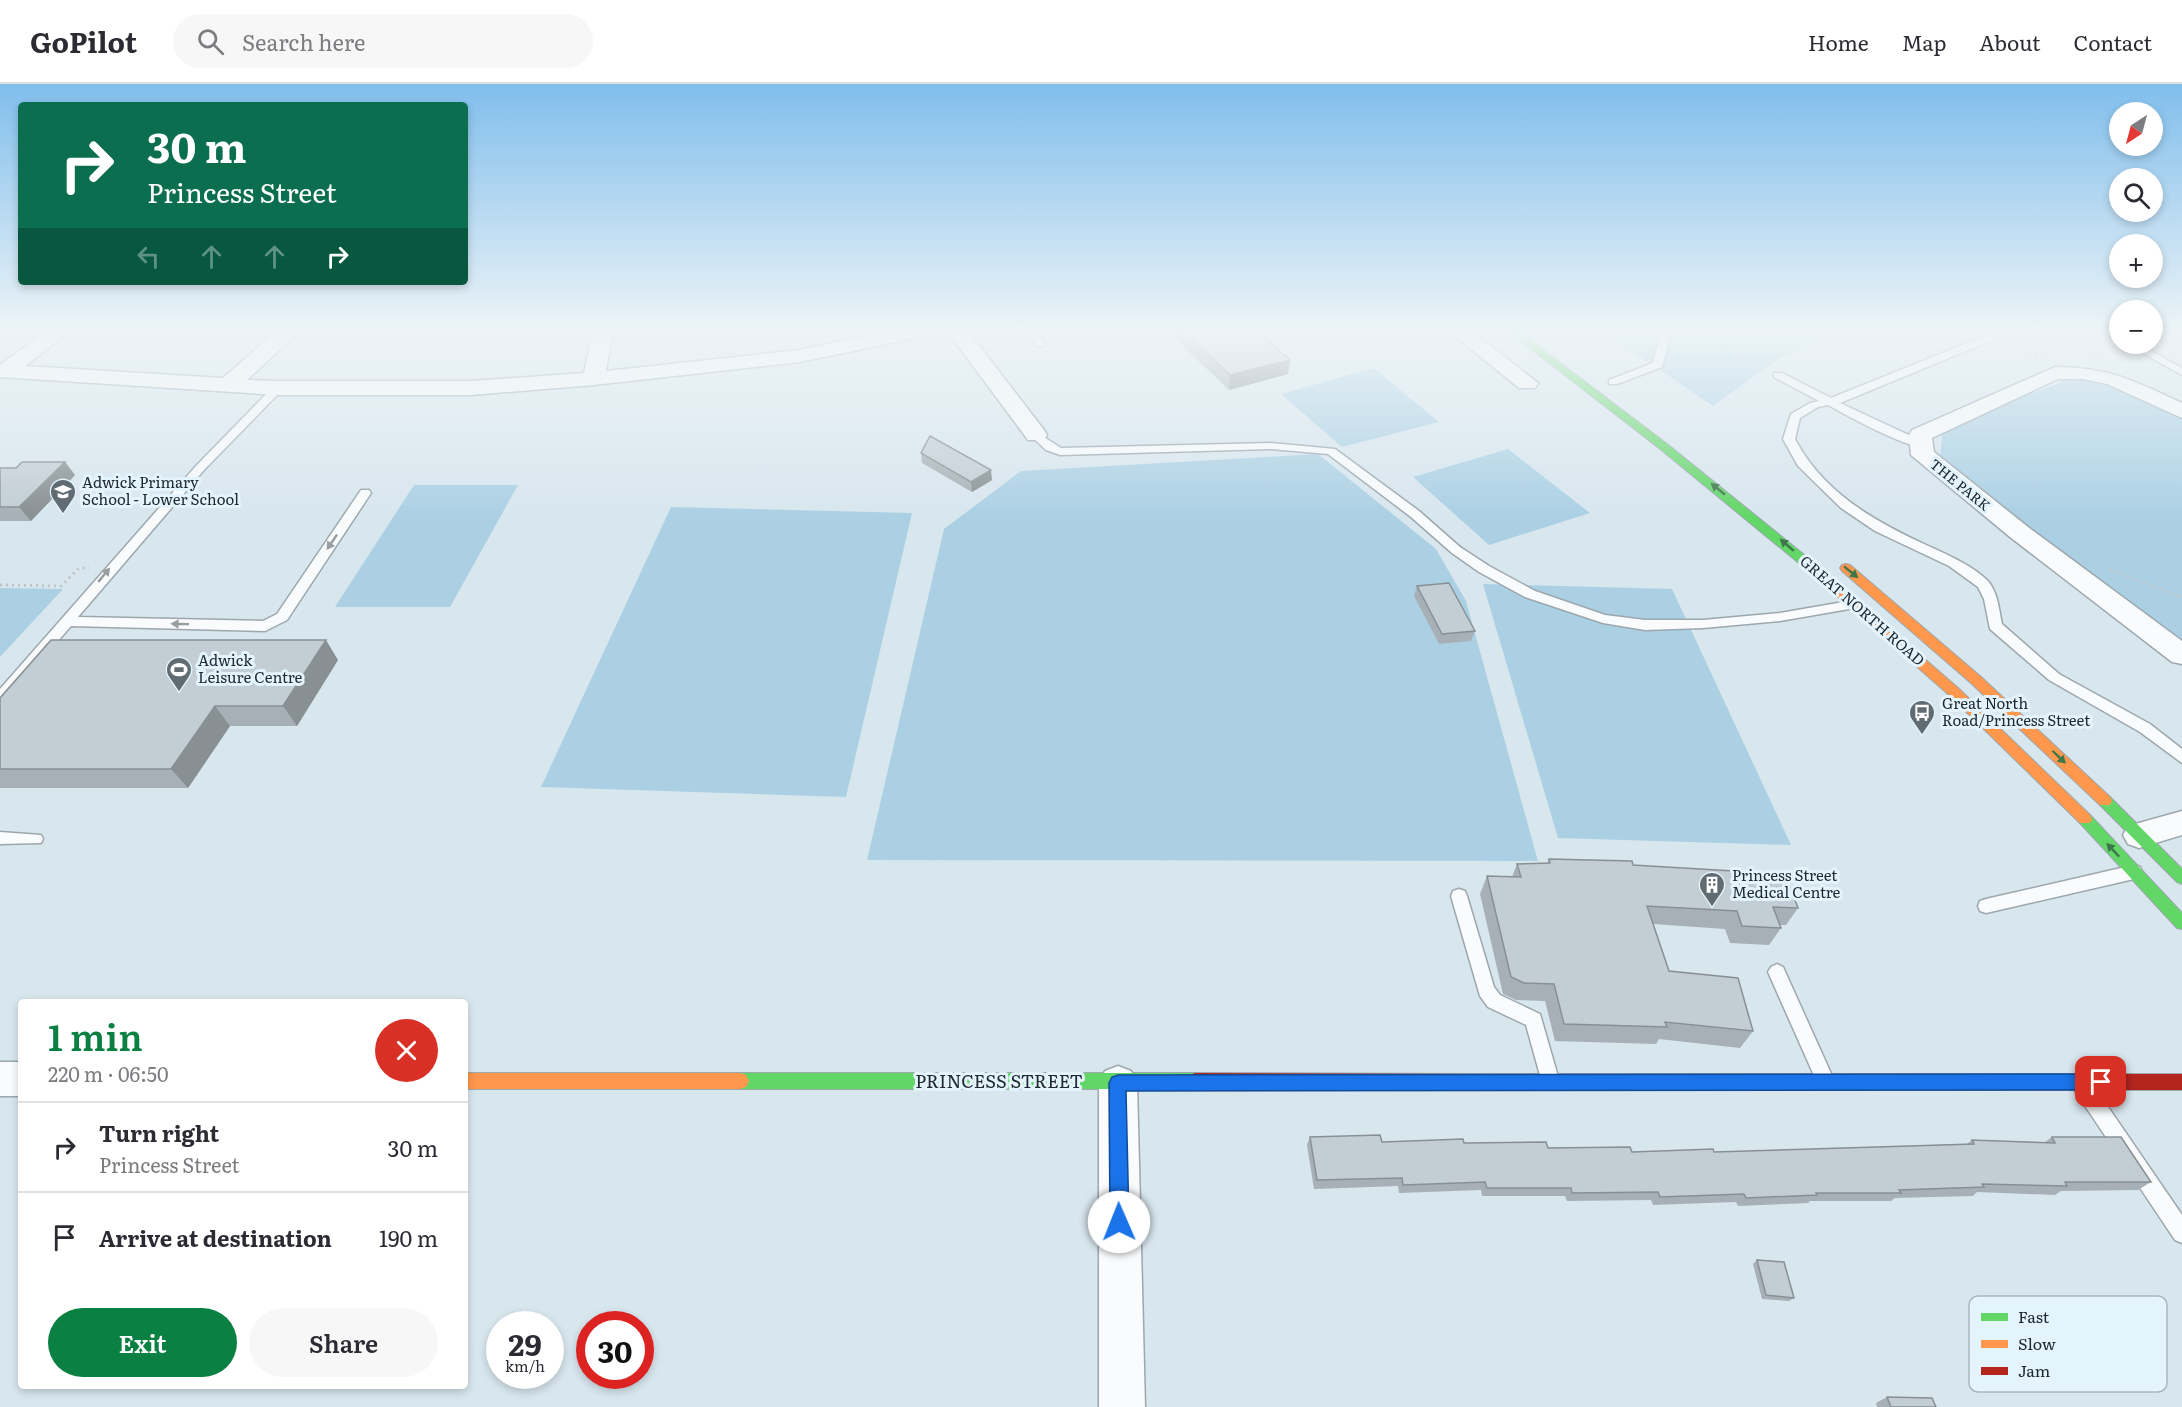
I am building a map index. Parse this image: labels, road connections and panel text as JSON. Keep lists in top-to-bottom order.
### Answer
{
  "streets": {
    "main road": ["GREAT NORTH ROAD", "PRINCESS STREET"],
    "street": ["THE PARK"]
  },
  "places": {
    "school or university": ["Adwick Primary School - Lower School"],
    "sports": ["Adwick Leisure Centre"],
    "bus stop": ["Great North Road/Princess Street"],
    "building": ["Princess Street Medical Centre"]
  },
  "legend": ["Fast", "Slow", "Jam"],
  "north": "bottom left",
  "page": {
    "header": "GoPilot",
    "search": "Search here",
    "nav": [
      "Home",
      "Map",
      "About",
      "Contact"
    ],
    "map_buttons": ["+", "−"],
    "turn": ["30 m", "Princess Street"],
    "heading": ["1 min", "220 m · 06:50"],
    "list": [
      {
        "name": "Turn right",
        "note": "Princess Street",
        "value": "30 m"
      },
      {
        "name": "Arrive at destination",
        "value": "190 m"
      }
    ],
    "buttons": ["Exit", "Share"],
    "speed": "29 km/h",
    "limit": "30"
  }
}
